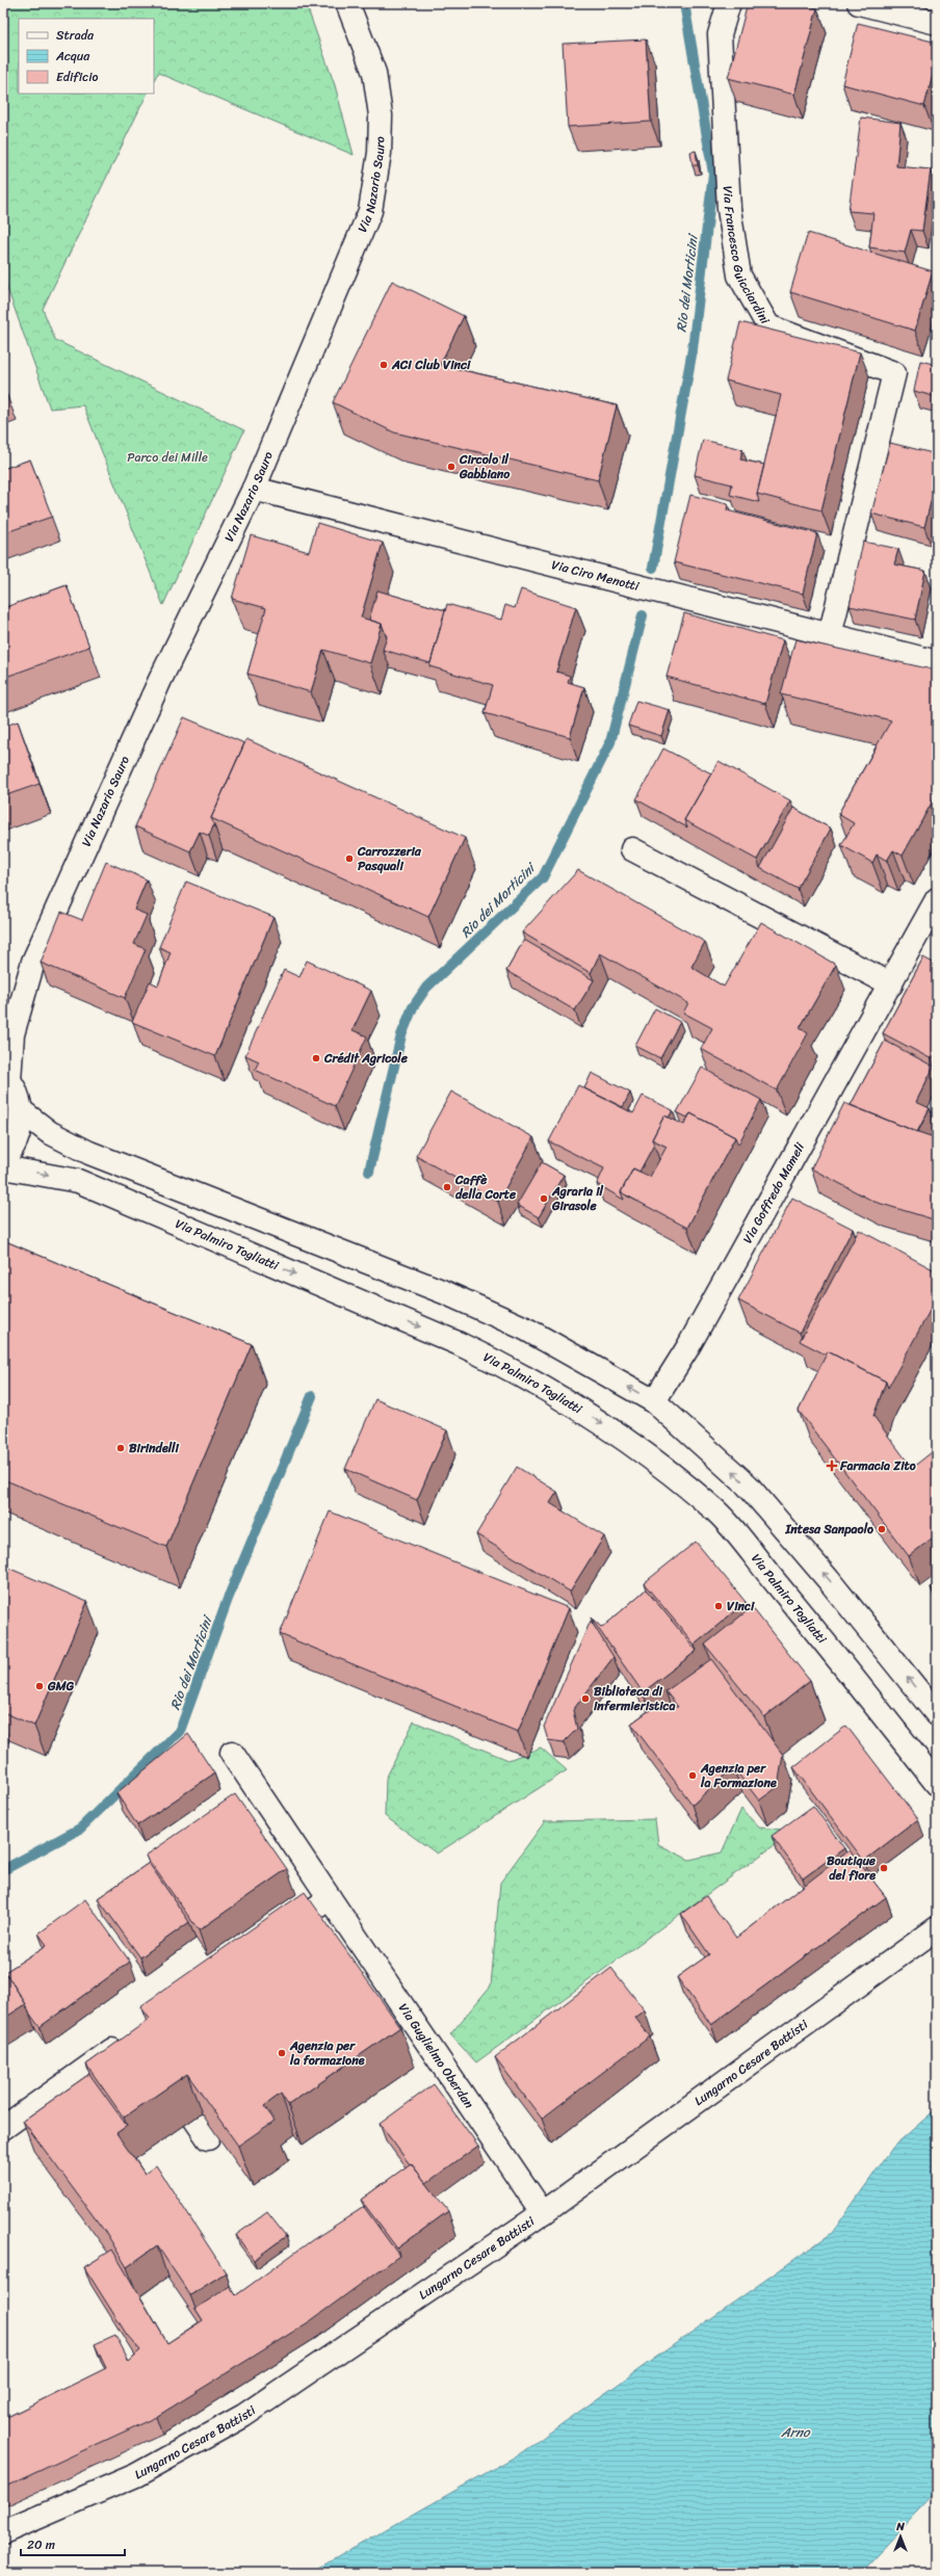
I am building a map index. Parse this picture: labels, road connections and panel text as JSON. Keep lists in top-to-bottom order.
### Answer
{
  "streets": {
    "street": [
      "Via Nazario Sauro",
      "Via Francesco Guicciardini",
      "Via Ciro Menotti",
      "Via Goffredo Mameli",
      "Via Palmiro Togliatti",
      "Via Guglielmo Oberdan",
      "Lungarno Cesare Battisti"
    ]
  },
  "crossings": [
    ["Via Nazario Sauro", "Via Ciro Menotti"],
    ["Via Francesco Guicciardini", "Via Ciro Menotti"],
    ["Via Guglielmo Oberdan", "Lungarno Cesare Battisti"]
  ],
  "water": ["Rio dei Morticini", "Arno"],
  "parks": ["Parco dei Mille"],
  "places": {
    "other": [
      "ACI Club Vinci",
      "Circolo il Gabbiano",
      "Carrozzeria Pasquali",
      "Crédit Agricole",
      "Caffè della Corte",
      "Agraria il Girasole",
      "Birindelli",
      "Intesa Sanpaolo",
      "Vinci",
      "GMG",
      "Biblioteca di infermieristica",
      "Agenzia per la Formazione",
      "Boutique del fiore",
      "Agenzia per la formazione"
    ],
    "health": ["Farmacia Zito"]
  },
  "legend": ["Strada", "Acqua", "Edificio"],
  "scale_bar": "20 m",
  "north": "top"
}
